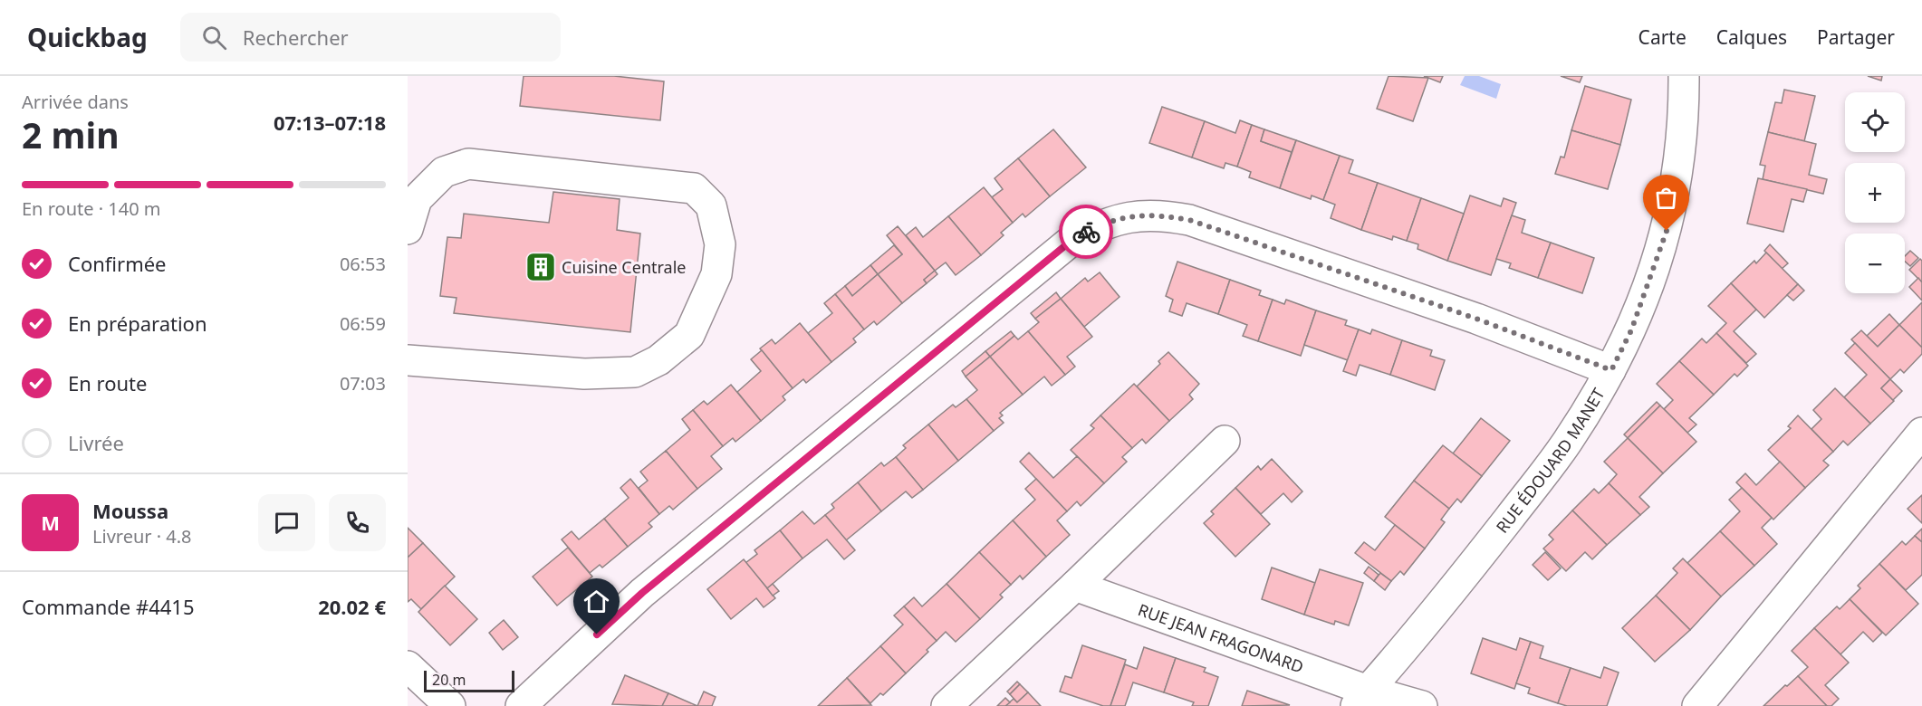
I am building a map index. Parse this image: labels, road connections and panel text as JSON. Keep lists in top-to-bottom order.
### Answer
{
  "streets": {
    "street": ["RUE ÉDOUARD MANET", "RUE JEAN FRAGONARD"]
  },
  "crossings": [
    ["RUE ÉDOUARD MANET", "RUE JEAN FRAGONARD"]
  ],
  "places": {
    "building": ["Cuisine Centrale"]
  },
  "scale_bar": "20 m",
  "page": {
    "header": "Quickbag",
    "search": "Rechercher",
    "nav": ["Carte", "Calques", "Partager"],
    "heading": ["2 min", "Arrivée dans", "07:13–07:18"],
    "panel": [
      "Moussa",
      "Livreur · 4.8",
      "Commande #4415",
      "20.02 €"
    ],
    "map_buttons": ["+", "−"],
    "bar": "En route · 140 m",
    "list": [
      ["Confirmée", "06:53"],
      ["En préparation", "06:59"],
      ["En route", "07:03"],
      "Livrée"
    ],
    "round": "M",
    "scale": "20 m"
  }
}
